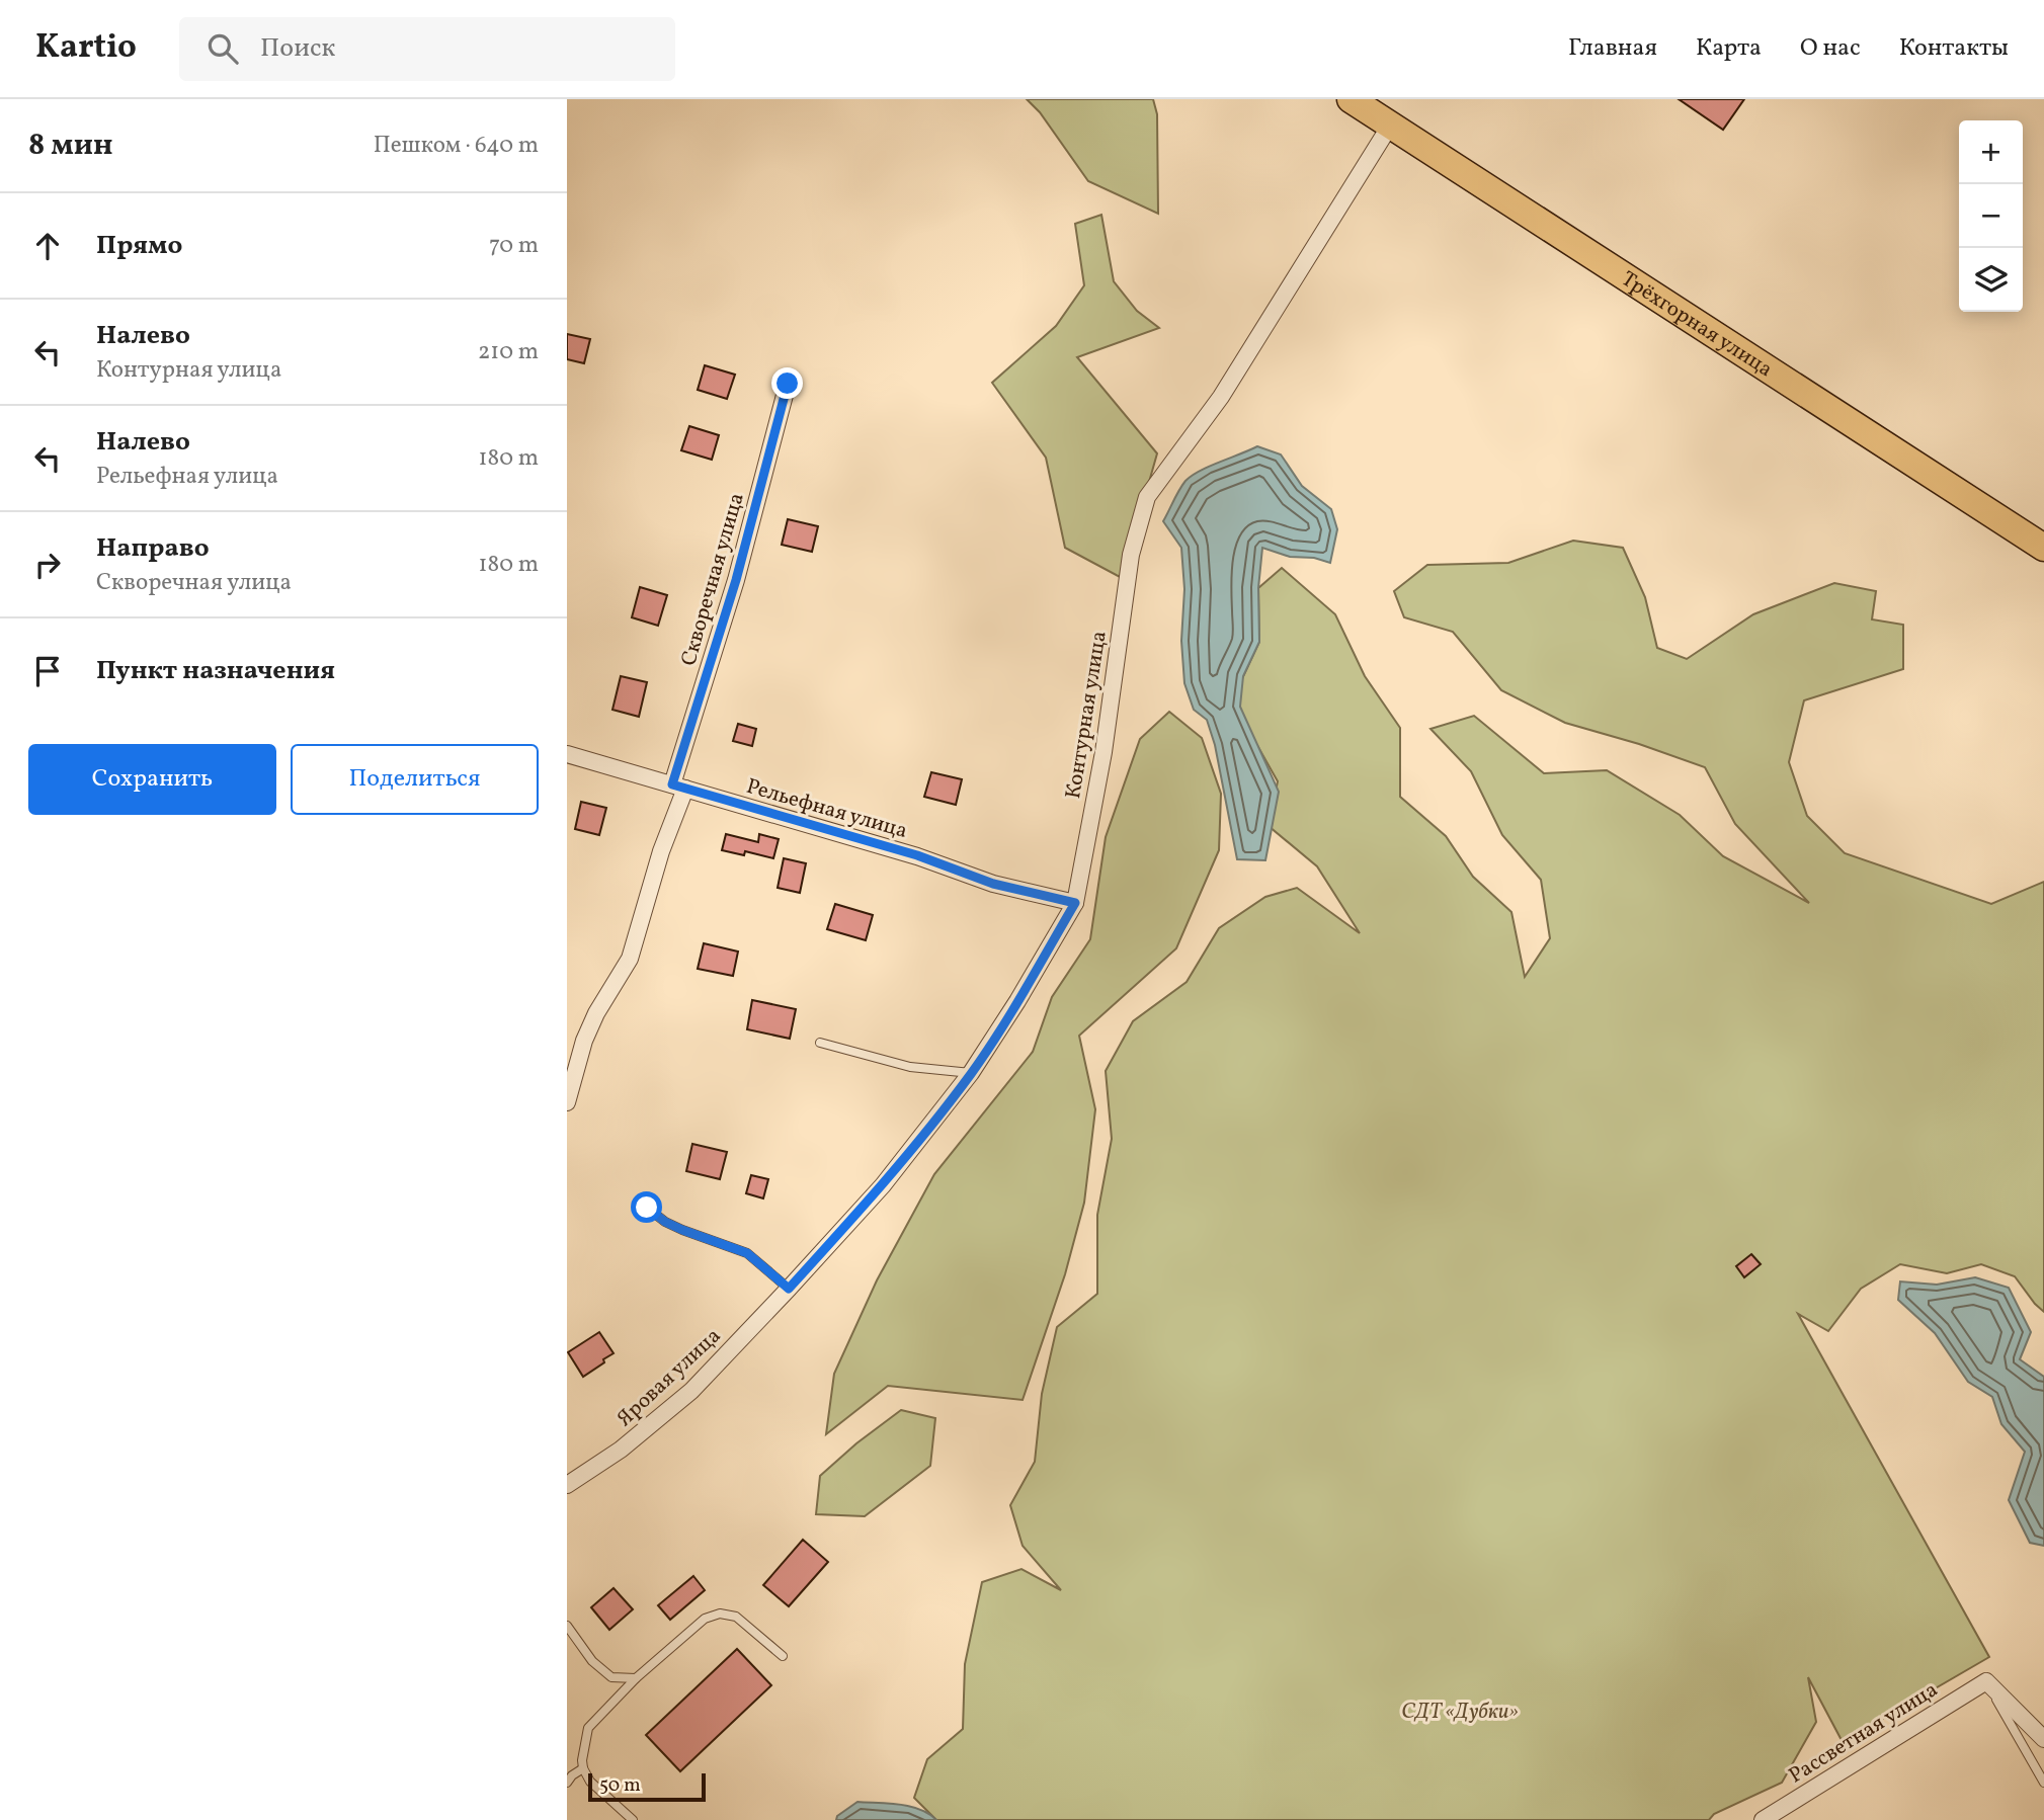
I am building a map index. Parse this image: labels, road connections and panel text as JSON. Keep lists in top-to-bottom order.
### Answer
{
  "streets": {
    "highway": ["Трёхгорная улица"],
    "street": [
      "Скворечная улица",
      "Контурная улица",
      "Рельефная улица",
      "Яровая улица",
      "Рассветная улица"
    ]
  },
  "crossings": [
    ["Трёхгорная улица", "Контурная улица"],
    ["Скворечная улица", "Рельефная улица"],
    ["Контурная улица", "Рельефная улица"],
    ["Контурная улица", "Яровая улица"]
  ],
  "parks": ["СДТ «Дубки»"],
  "scale_bar": "50 m",
  "page": {
    "header": "Kartio",
    "search": "Поиск",
    "nav": [
      "Главная",
      "Карта",
      "О нас",
      "Контакты"
    ],
    "heading": ["8 мин", "Пешком · 640 m"],
    "map_buttons": ["+", "−"],
    "list": [
      ["Прямо", "70 m"],
      ["Налево", "Контурная улица", "210 m"],
      ["Налево", "Рельефная улица", "180 m"],
      ["Направо", "Скворечная улица", "180 m"],
      "Пункт назначения"
    ],
    "buttons": ["Сохранить", "Поделиться"],
    "scale": "50 m"
  }
}
